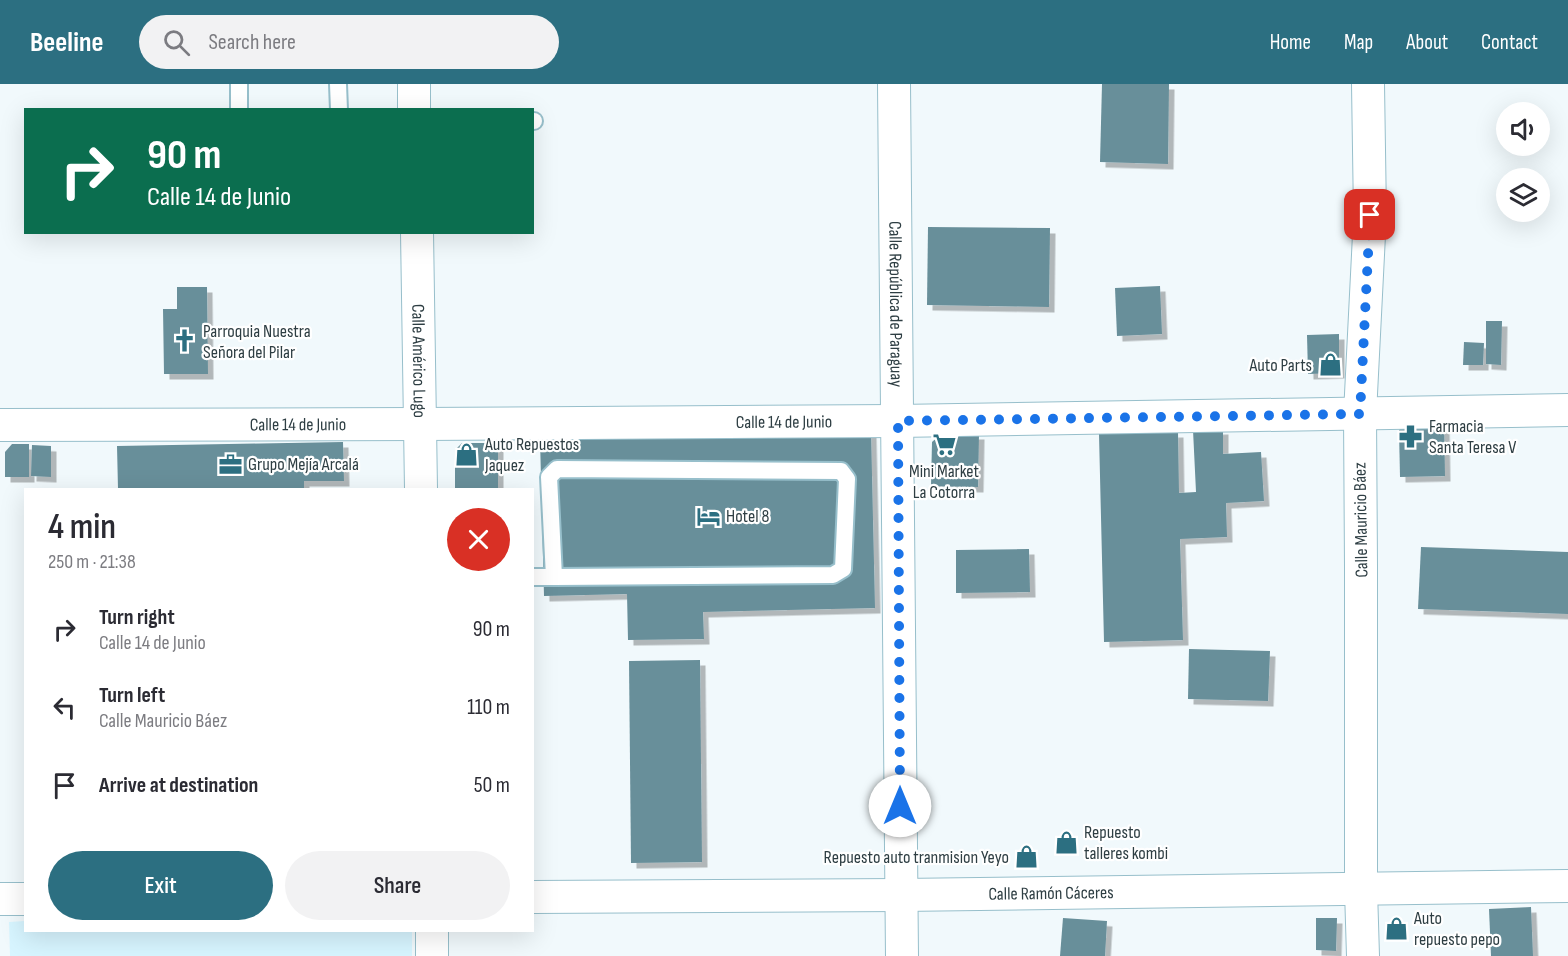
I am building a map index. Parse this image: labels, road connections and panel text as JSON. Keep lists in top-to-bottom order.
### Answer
{
  "streets": {
    "street": [
      "Calle República de Paraguay",
      "Calle Américo Lugo",
      "Calle 14 de Junio",
      "Calle Mauricio Báez",
      "Calle Ramón Cáceres"
    ]
  },
  "crossings": [
    ["Calle República de Paraguay", "Calle 14 de Junio"],
    ["Calle República de Paraguay", "Calle Ramón Cáceres"],
    ["Calle Américo Lugo", "Calle 14 de Junio"],
    ["Calle 14 de Junio", "Calle Mauricio Báez"],
    ["Calle Mauricio Báez", "Calle Ramón Cáceres"]
  ],
  "places": {
    "church": ["Parroquia Nuestra Señora del Pilar"],
    "shop": [
      "Auto Parts",
      "Auto Repuestos Jaquez",
      "Repuesto talleres kombi",
      "Repuesto auto tranmision Yeyo",
      "Auto repuesto pepo"
    ],
    "pharmacy": ["Farmacia Santa Teresa V"],
    "supermarket": ["Mini Market La Cotorra"],
    "office": ["Grupo Mejía Arcalá"],
    "hotel": ["Hotel 8"]
  },
  "page": {
    "header": "Beeline",
    "search": "Search here",
    "nav": [
      "Home",
      "Map",
      "About",
      "Contact"
    ],
    "turn": ["90 m", "Calle 14 de Junio"],
    "heading": ["4 min", "250 m · 21:38"],
    "list": [
      {
        "name": "Turn right",
        "note": "Calle 14 de Junio",
        "value": "90 m"
      },
      {
        "name": "Turn left",
        "note": "Calle Mauricio Báez",
        "value": "110 m"
      },
      {
        "name": "Arrive at destination",
        "value": "50 m"
      }
    ],
    "buttons": ["Exit", "Share"]
  }
}
